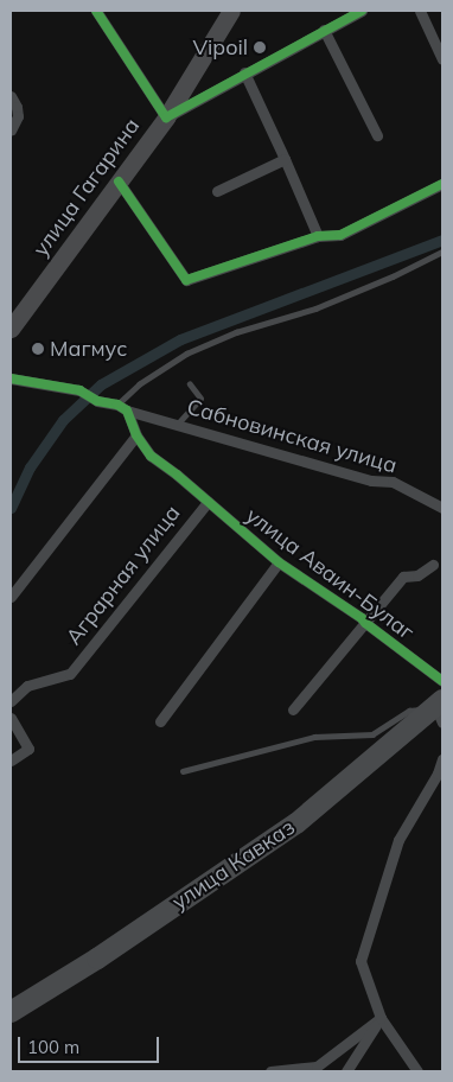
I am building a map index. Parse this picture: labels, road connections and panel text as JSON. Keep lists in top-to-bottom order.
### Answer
{
  "streets": {
    "highway": ["улица Кавказ"],
    "main road": ["улица Гагарина"],
    "street": ["Сабновинская улица", "улица Аваин-Булаг", "Аграрная улица"]
  },
  "crossings": [
    ["Сабновинская улица", "улица Аваин-Булаг"],
    ["улица Аваин-Булаг", "Аграрная улица"]
  ],
  "places": ["Vipoil", "Магмус"],
  "scale_bar": "100 m"
}
